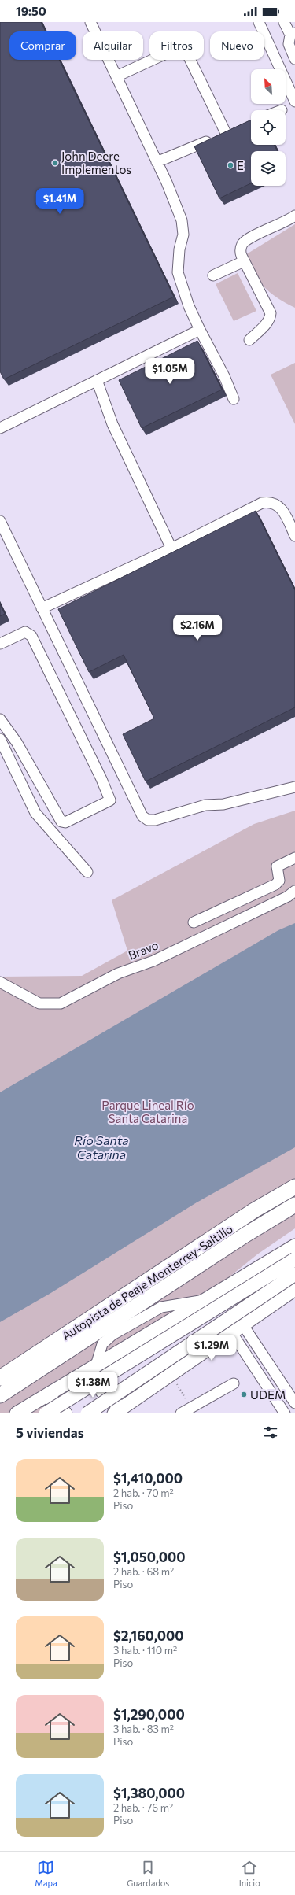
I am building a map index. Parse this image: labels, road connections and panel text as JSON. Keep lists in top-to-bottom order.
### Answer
{
  "streets": {
    "highway": ["Autopista de Peaje Monterrey-Saltillo"],
    "street": ["Bravo"]
  },
  "water": ["Río Santa Catarina"],
  "parks": ["Parque Lineal Río Santa Catarina"],
  "places": ["John Deere Implementos", "E", "UDEM"],
  "north": "top left",
  "page": {
    "status": "19:50",
    "chip": [
      "Comprar",
      "Alquilar",
      "Filtros",
      "Nuevo"
    ],
    "price": [
      "$1.41M",
      "$1.05M",
      "$2.16M",
      "$1.29M",
      "$1.38M"
    ],
    "heading": "5 viviendas",
    "list": [
      {
        "name": "$1,410,000",
        "note": "2 hab. · 70 m² · Piso"
      },
      {
        "name": "$1,050,000",
        "note": "2 hab. · 68 m² · Piso"
      },
      {
        "name": "$2,160,000",
        "note": "3 hab. · 110 m² · Piso"
      },
      {
        "name": "$1,290,000",
        "note": "3 hab. · 83 m² · Piso"
      },
      {
        "name": "$1,380,000",
        "note": "2 hab. · 76 m² · Piso"
      }
    ],
    "tabs": ["Mapa", "Guardados", "Inicio"]
  }
}
